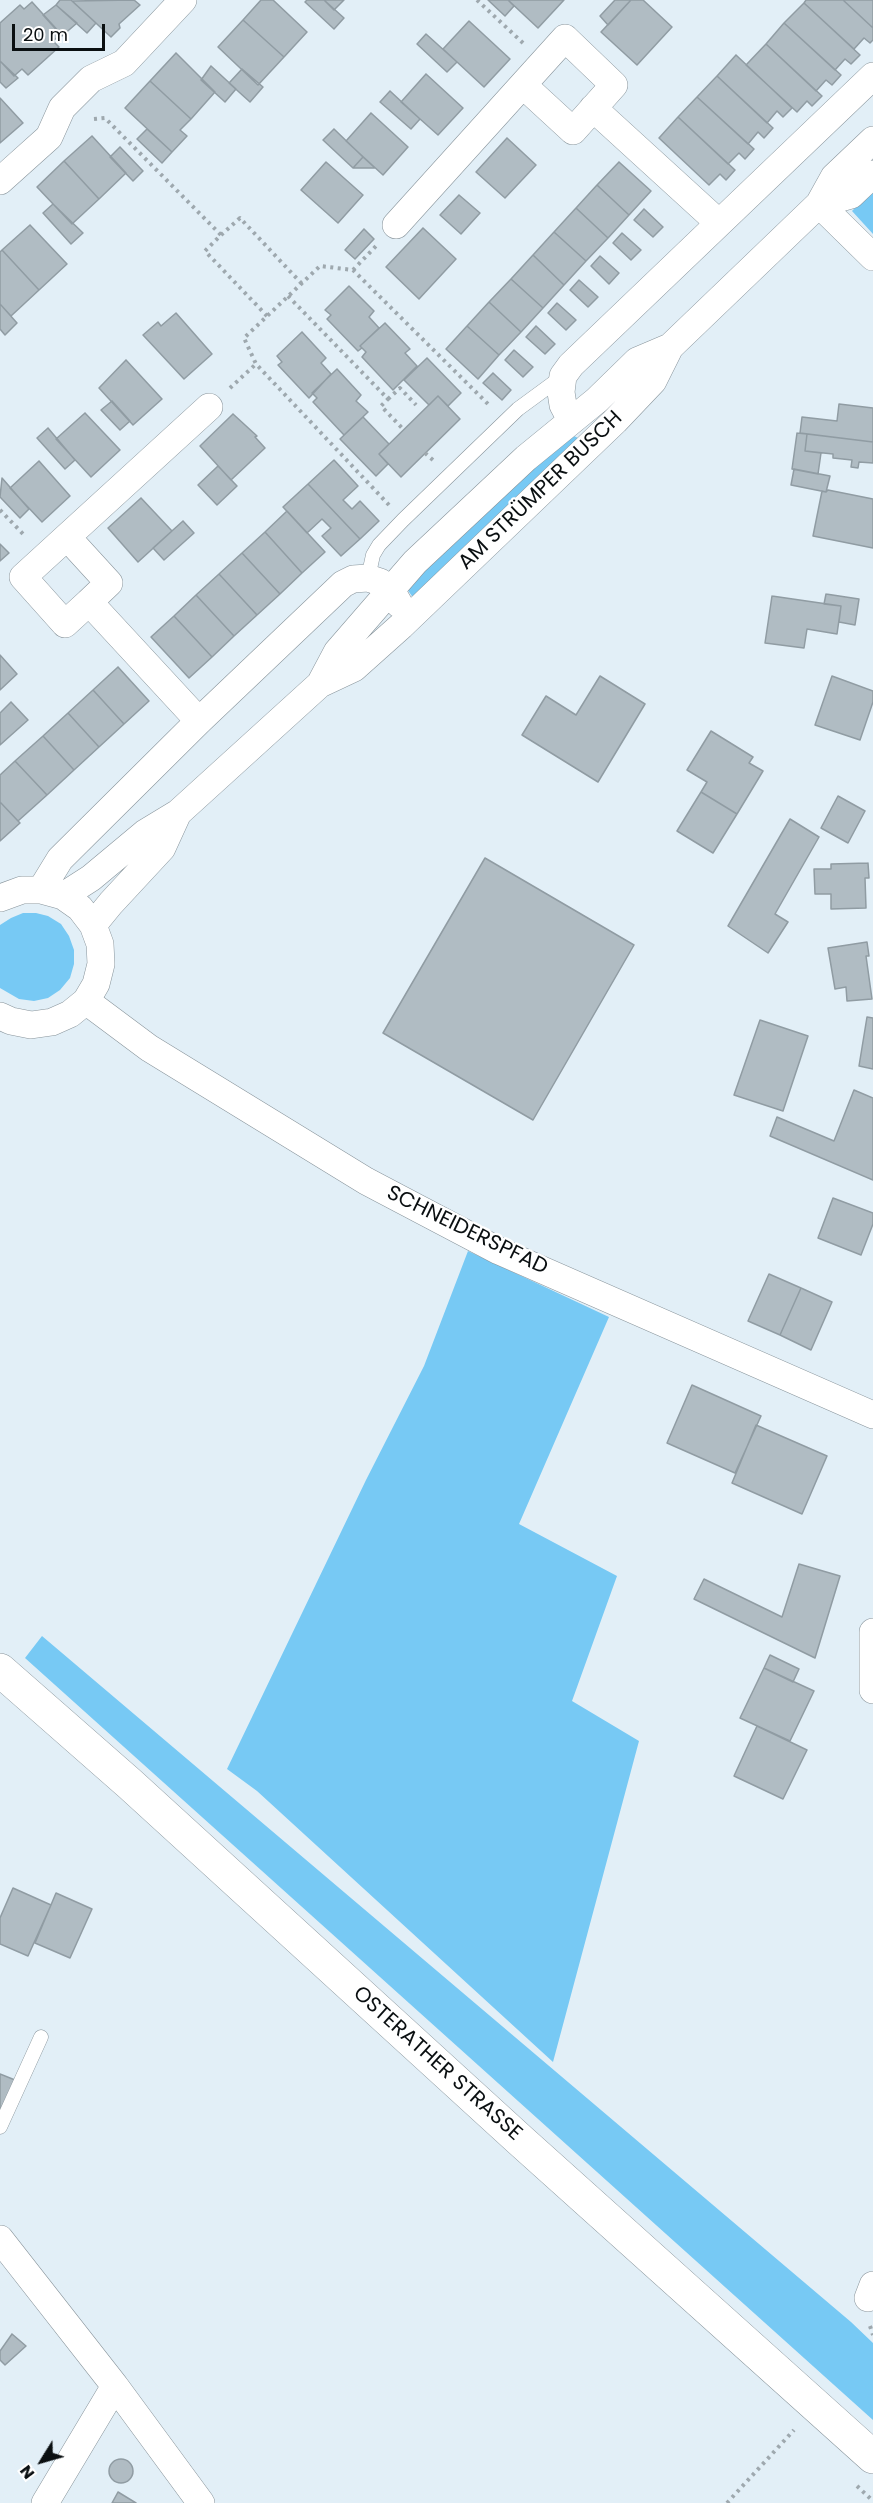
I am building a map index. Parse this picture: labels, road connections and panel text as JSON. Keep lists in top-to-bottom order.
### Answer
{
  "streets": {
    "main road": ["OSTERATHER STRASSE"],
    "street": ["AM STRÜMPER BUSCH", "SCHNEIDERSPFAD"]
  },
  "scale_bar": "20 m",
  "north": "bottom left"
}
